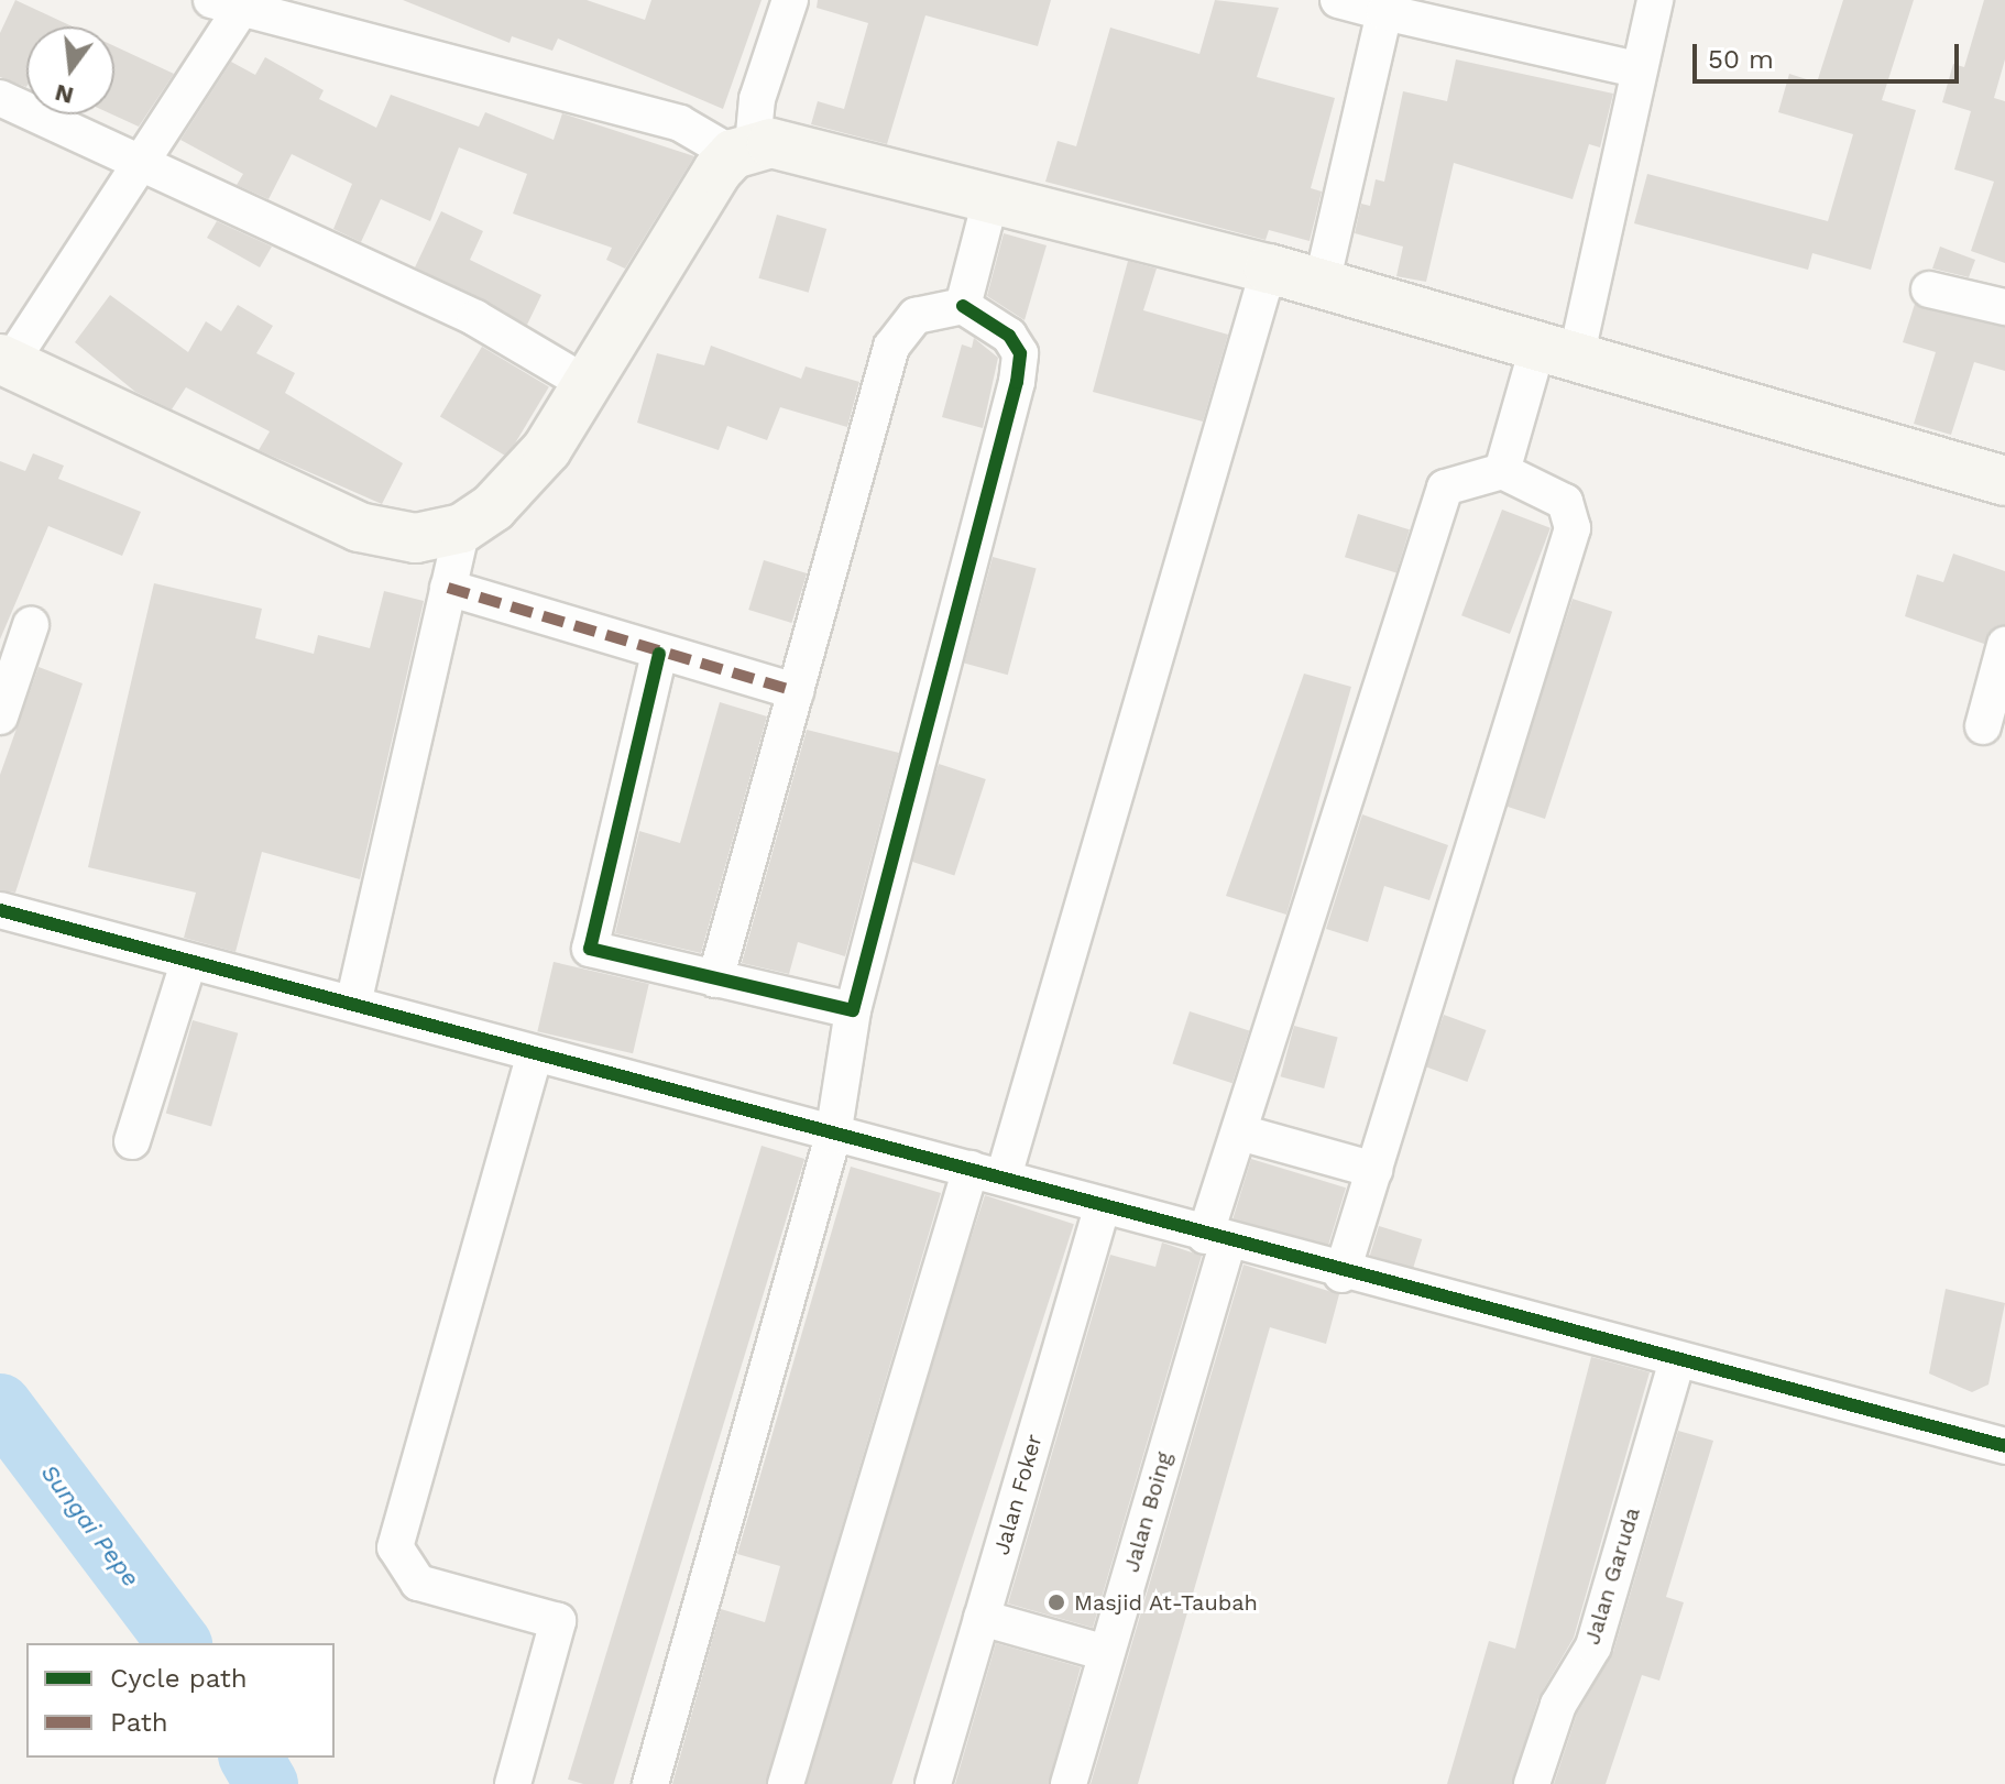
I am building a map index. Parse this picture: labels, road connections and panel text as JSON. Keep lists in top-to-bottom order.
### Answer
{
  "streets": {
    "street": ["Jalan Foker", "Jalan Boing", "Jalan Garuda"]
  },
  "water": ["Sungai Pepe"],
  "places": ["Masjid At-Taubah"],
  "legend": ["Cycle path", "Path"],
  "scale_bar": "50 m",
  "north": "bottom"
}
